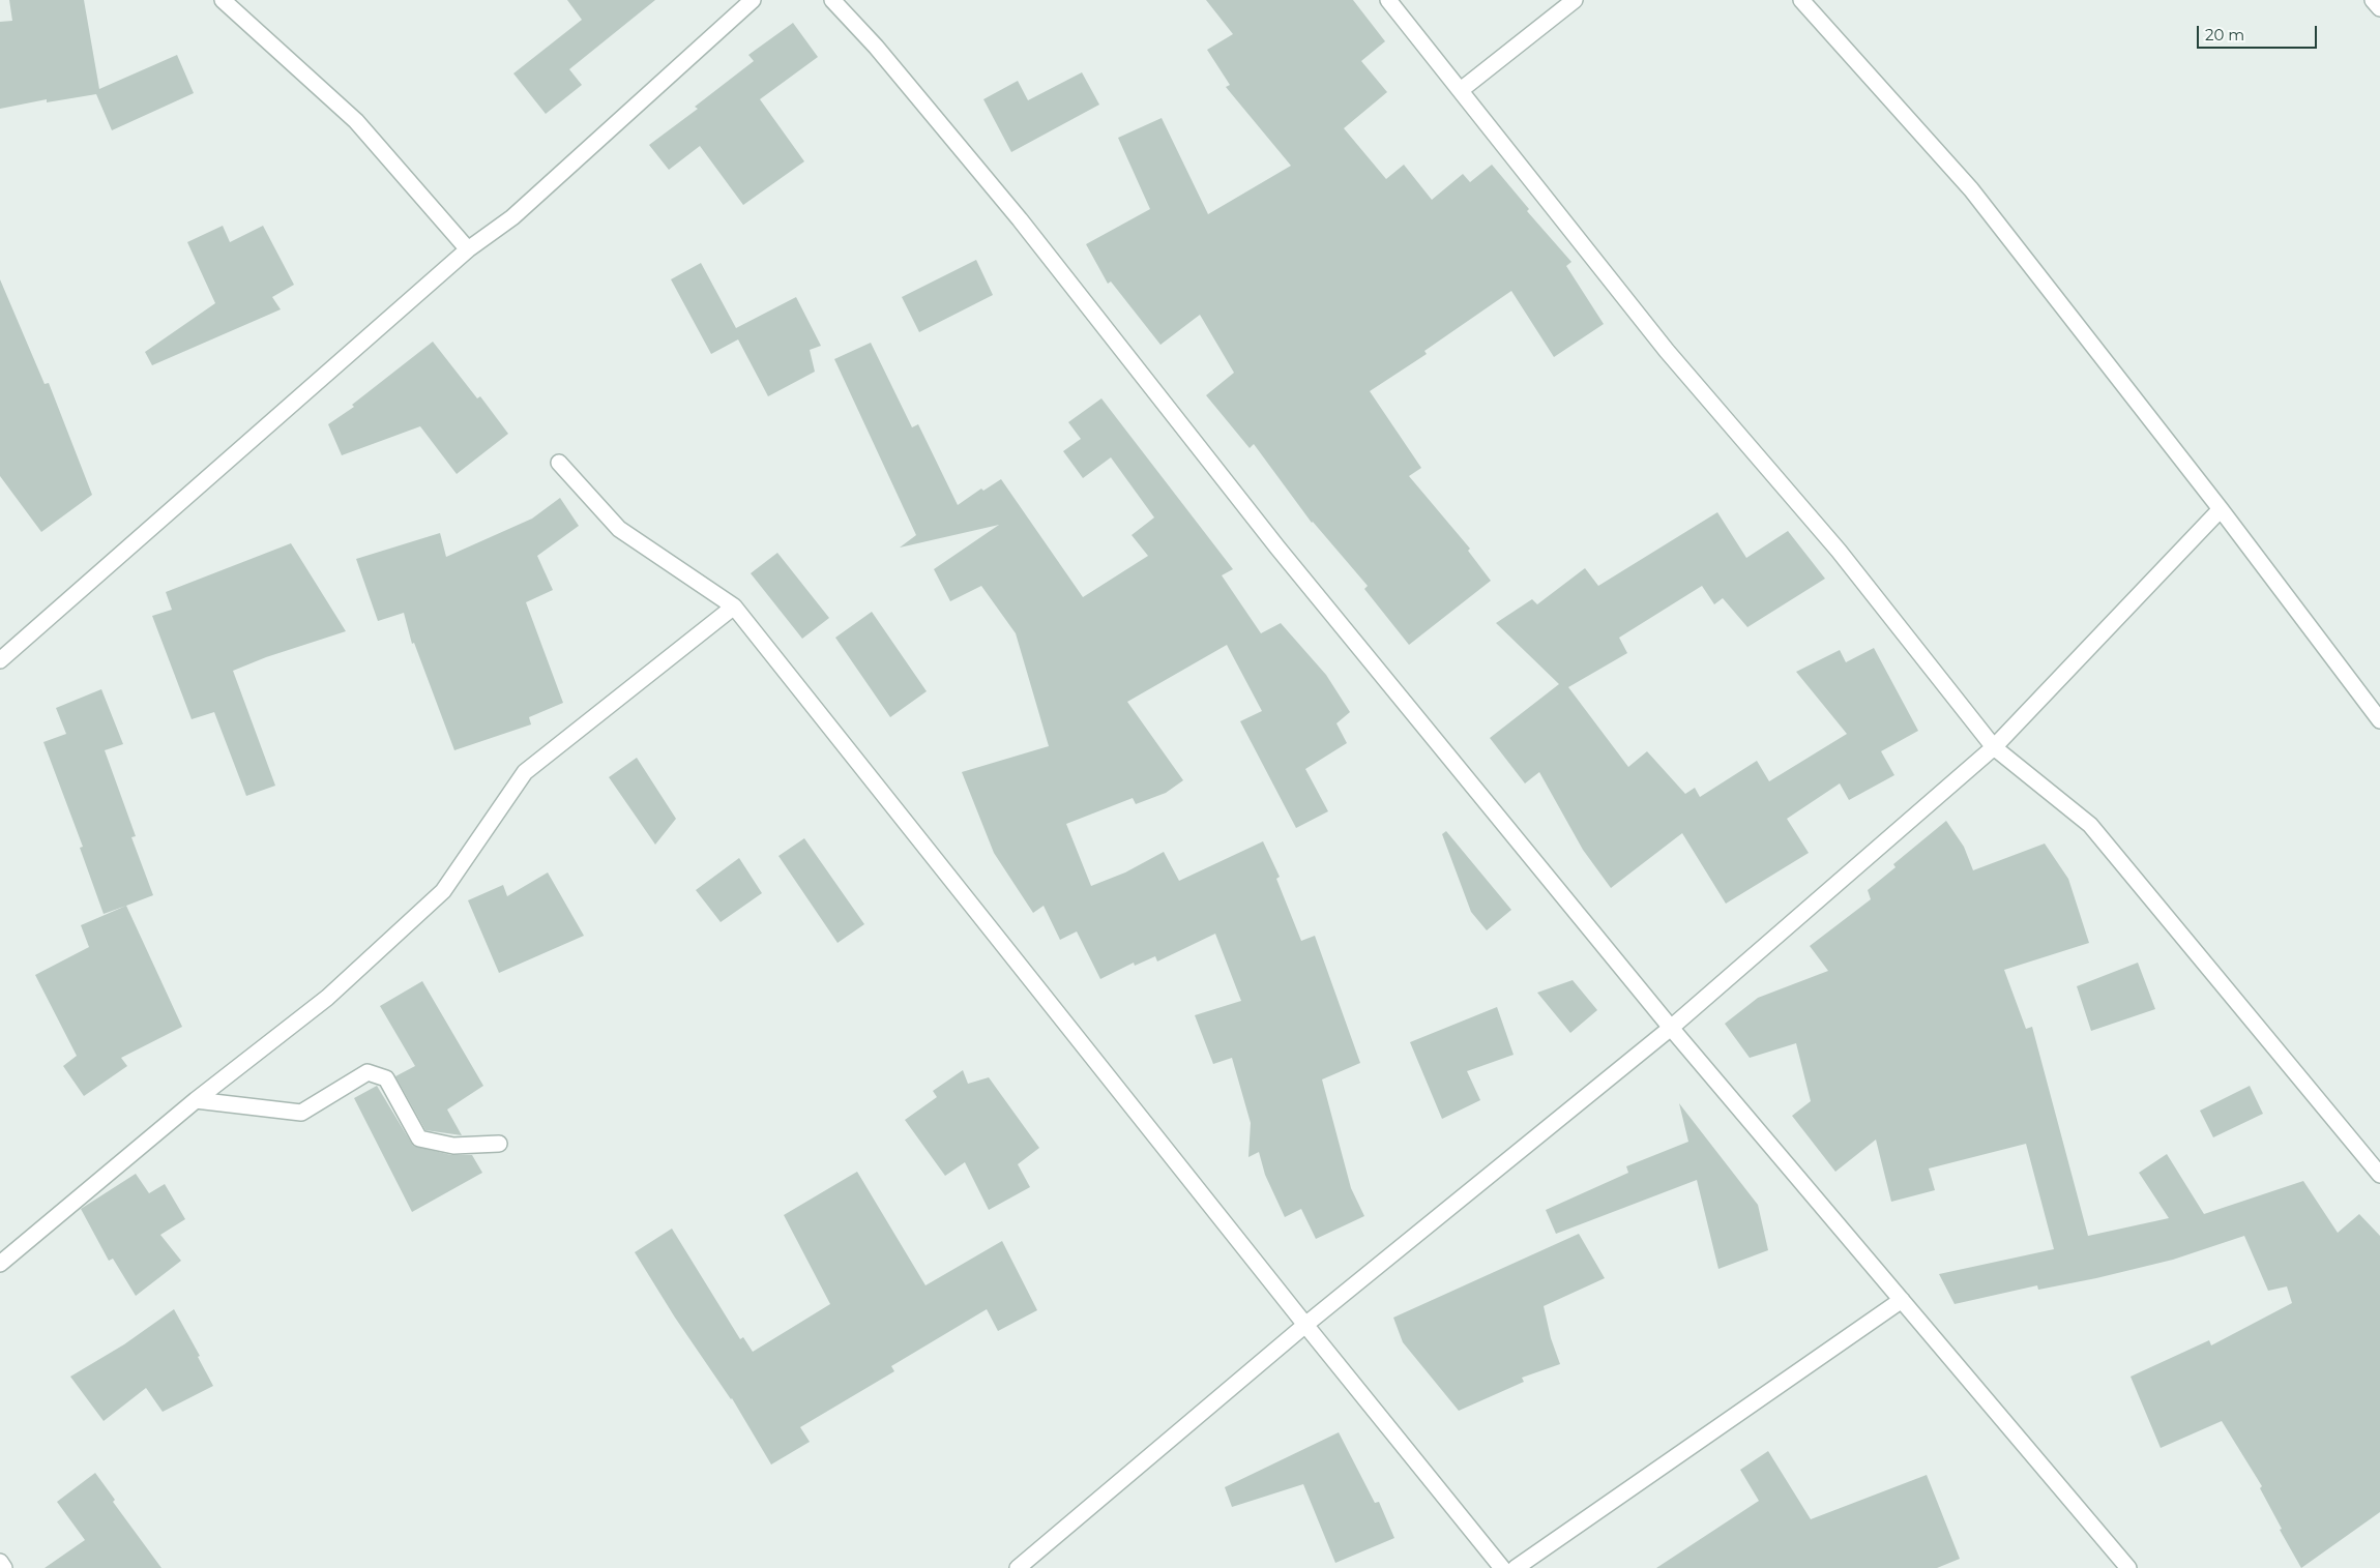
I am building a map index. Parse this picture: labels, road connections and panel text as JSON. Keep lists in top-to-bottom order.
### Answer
{
  "scale_bar": "20 m"
}
